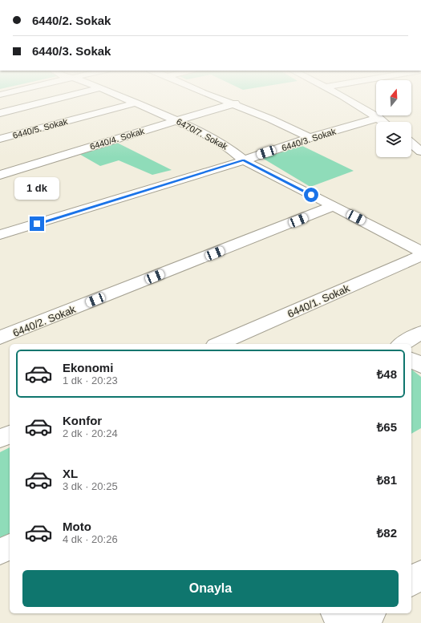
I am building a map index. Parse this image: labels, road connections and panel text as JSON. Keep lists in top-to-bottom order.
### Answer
{
  "streets": {
    "street": [
      "6440/5. Sokak",
      "6470/7. Sokak",
      "6440/4. Sokak",
      "6440/3. Sokak",
      "6440/1. Sokak",
      "6440/2. Sokak"
    ]
  },
  "crossings": [
    ["6440/5. Sokak", "6470/7. Sokak"],
    ["6470/7. Sokak", "6440/4. Sokak"],
    ["6470/7. Sokak", "6440/3. Sokak"]
  ],
  "north": "top",
  "page": {
    "banner": ["6440/2. Sokak", "6440/3. Sokak"],
    "bubble": "1 dk",
    "list": [
      {
        "name": "Ekonomi",
        "note": "1 dk · 20:23",
        "value": "₺48"
      },
      {
        "name": "Konfor",
        "note": "2 dk · 20:24",
        "value": "₺65"
      },
      {
        "name": "XL",
        "note": "3 dk · 20:25",
        "value": "₺81"
      },
      {
        "name": "Moto",
        "note": "4 dk · 20:26",
        "value": "₺82"
      }
    ],
    "buttons": "Onayla"
  }
}
